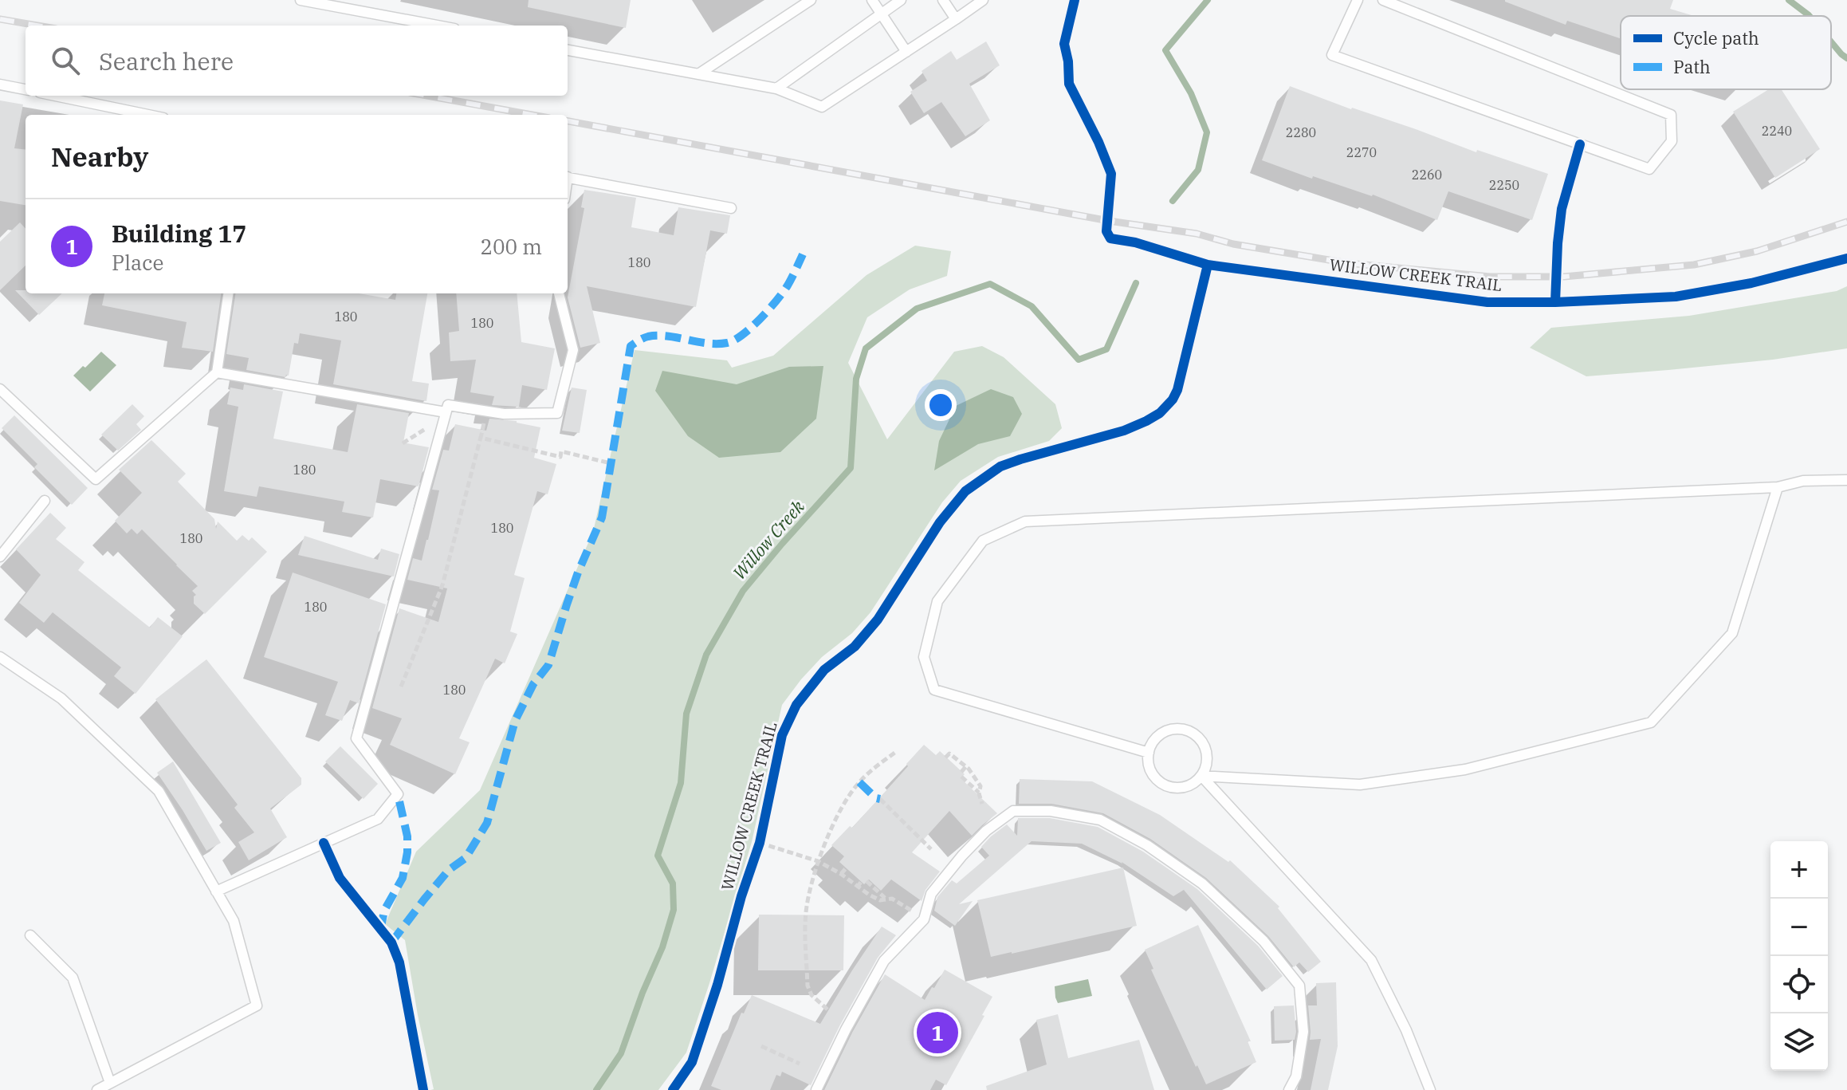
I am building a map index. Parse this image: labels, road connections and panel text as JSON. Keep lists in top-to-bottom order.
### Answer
{
  "streets": {
    "cycle path": ["WILLOW CREEK TRAIL"]
  },
  "water": ["Willow Creek"],
  "house_numbers": [
    "2240",
    "2280",
    "2270",
    "2260",
    "2250",
    "180",
    "180",
    "180",
    "180",
    "180",
    "180",
    "180",
    "180"
  ],
  "legend": ["Cycle path", "Path"],
  "page": {
    "search": "Search here",
    "heading": "Nearby",
    "list": [
      {
        "mark": "1",
        "name": "Building 17",
        "note": "Place",
        "value": "200 m"
      }
    ],
    "map_buttons": ["+", "−"],
    "pins": "1"
  }
}
